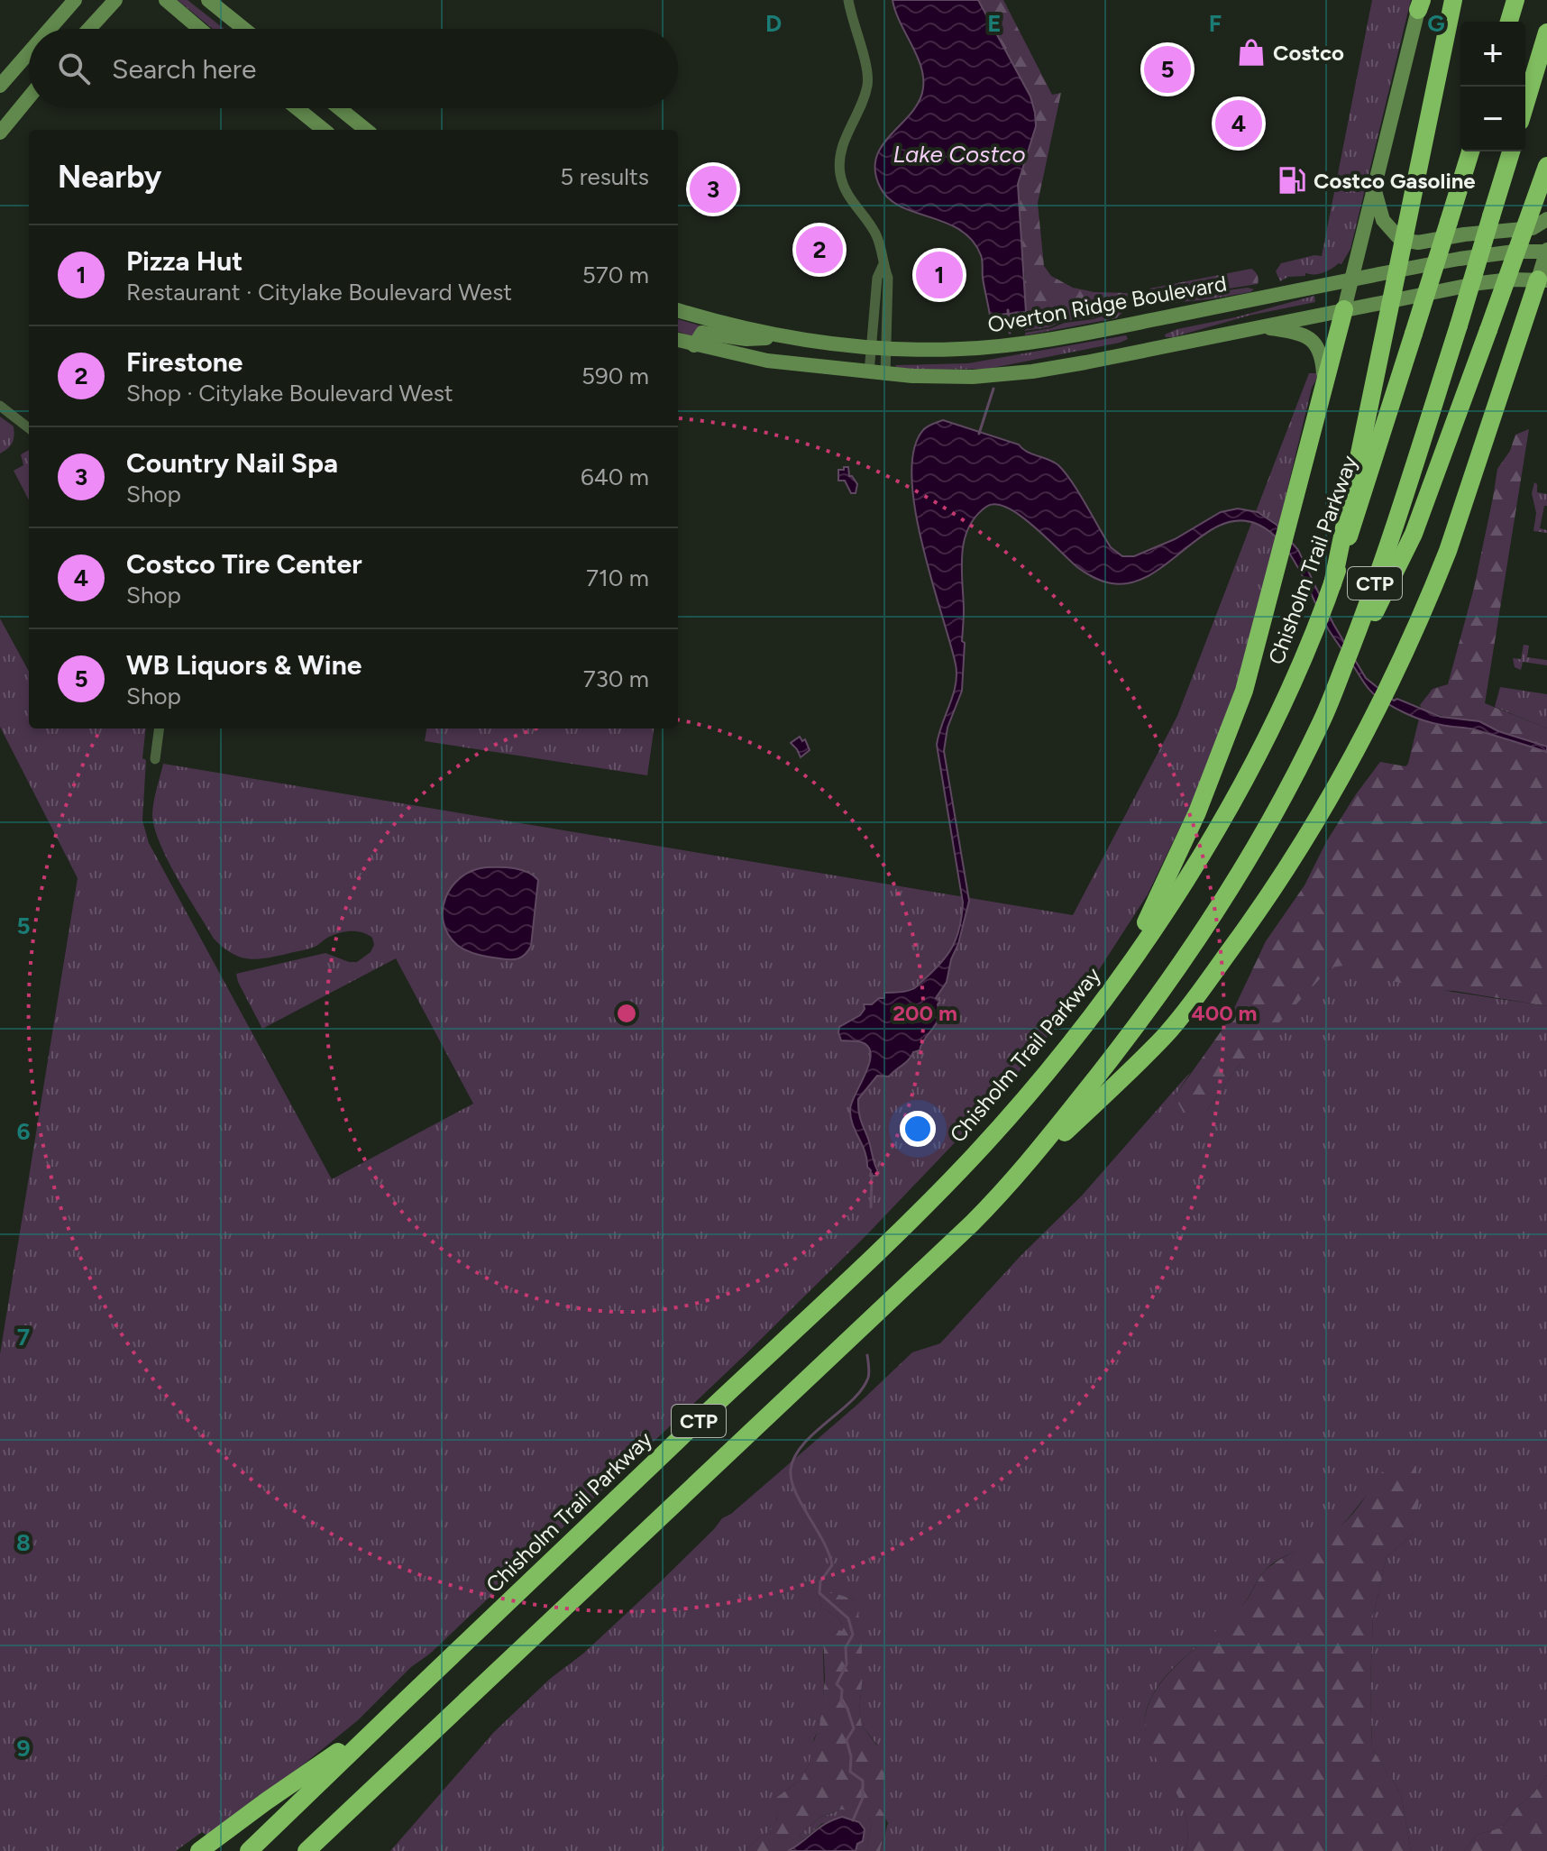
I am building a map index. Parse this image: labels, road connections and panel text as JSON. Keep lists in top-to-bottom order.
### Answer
{
  "streets": {
    "highway": ["Chisholm Trail Parkway", "CTP"],
    "street": ["Overton Ridge Boulevard"]
  },
  "water": ["Lake Costco"],
  "places": {
    "shop": ["Costco"],
    "fuel station": ["Costco Gasoline"]
  },
  "page": {
    "map_buttons": ["+", "−"],
    "search": "Search here",
    "pins": [
      "5",
      "4",
      "3",
      "2",
      "1"
    ],
    "heading": ["Nearby", "5 results"],
    "list": [
      {
        "mark": "1",
        "name": "Pizza Hut",
        "note": "Restaurant · Citylake Boulevard West",
        "value": "570 m"
      },
      {
        "mark": "2",
        "name": "Firestone",
        "note": "Shop · Citylake Boulevard West",
        "value": "590 m"
      },
      {
        "mark": "3",
        "name": "Country Nail Spa",
        "note": "Shop",
        "value": "640 m"
      },
      {
        "mark": "4",
        "name": "Costco Tire Center",
        "note": "Shop",
        "value": "710 m"
      },
      {
        "mark": "5",
        "name": "WB Liquors & Wine",
        "note": "Shop",
        "value": "730 m"
      }
    ]
  },
  "grid": {
    "columns": [
      "D",
      "E",
      "F",
      "G"
    ],
    "rows": [
      "5",
      "6",
      "7",
      "8",
      "9"
    ]
  },
  "rings": ["200 m", "400 m"]
}
